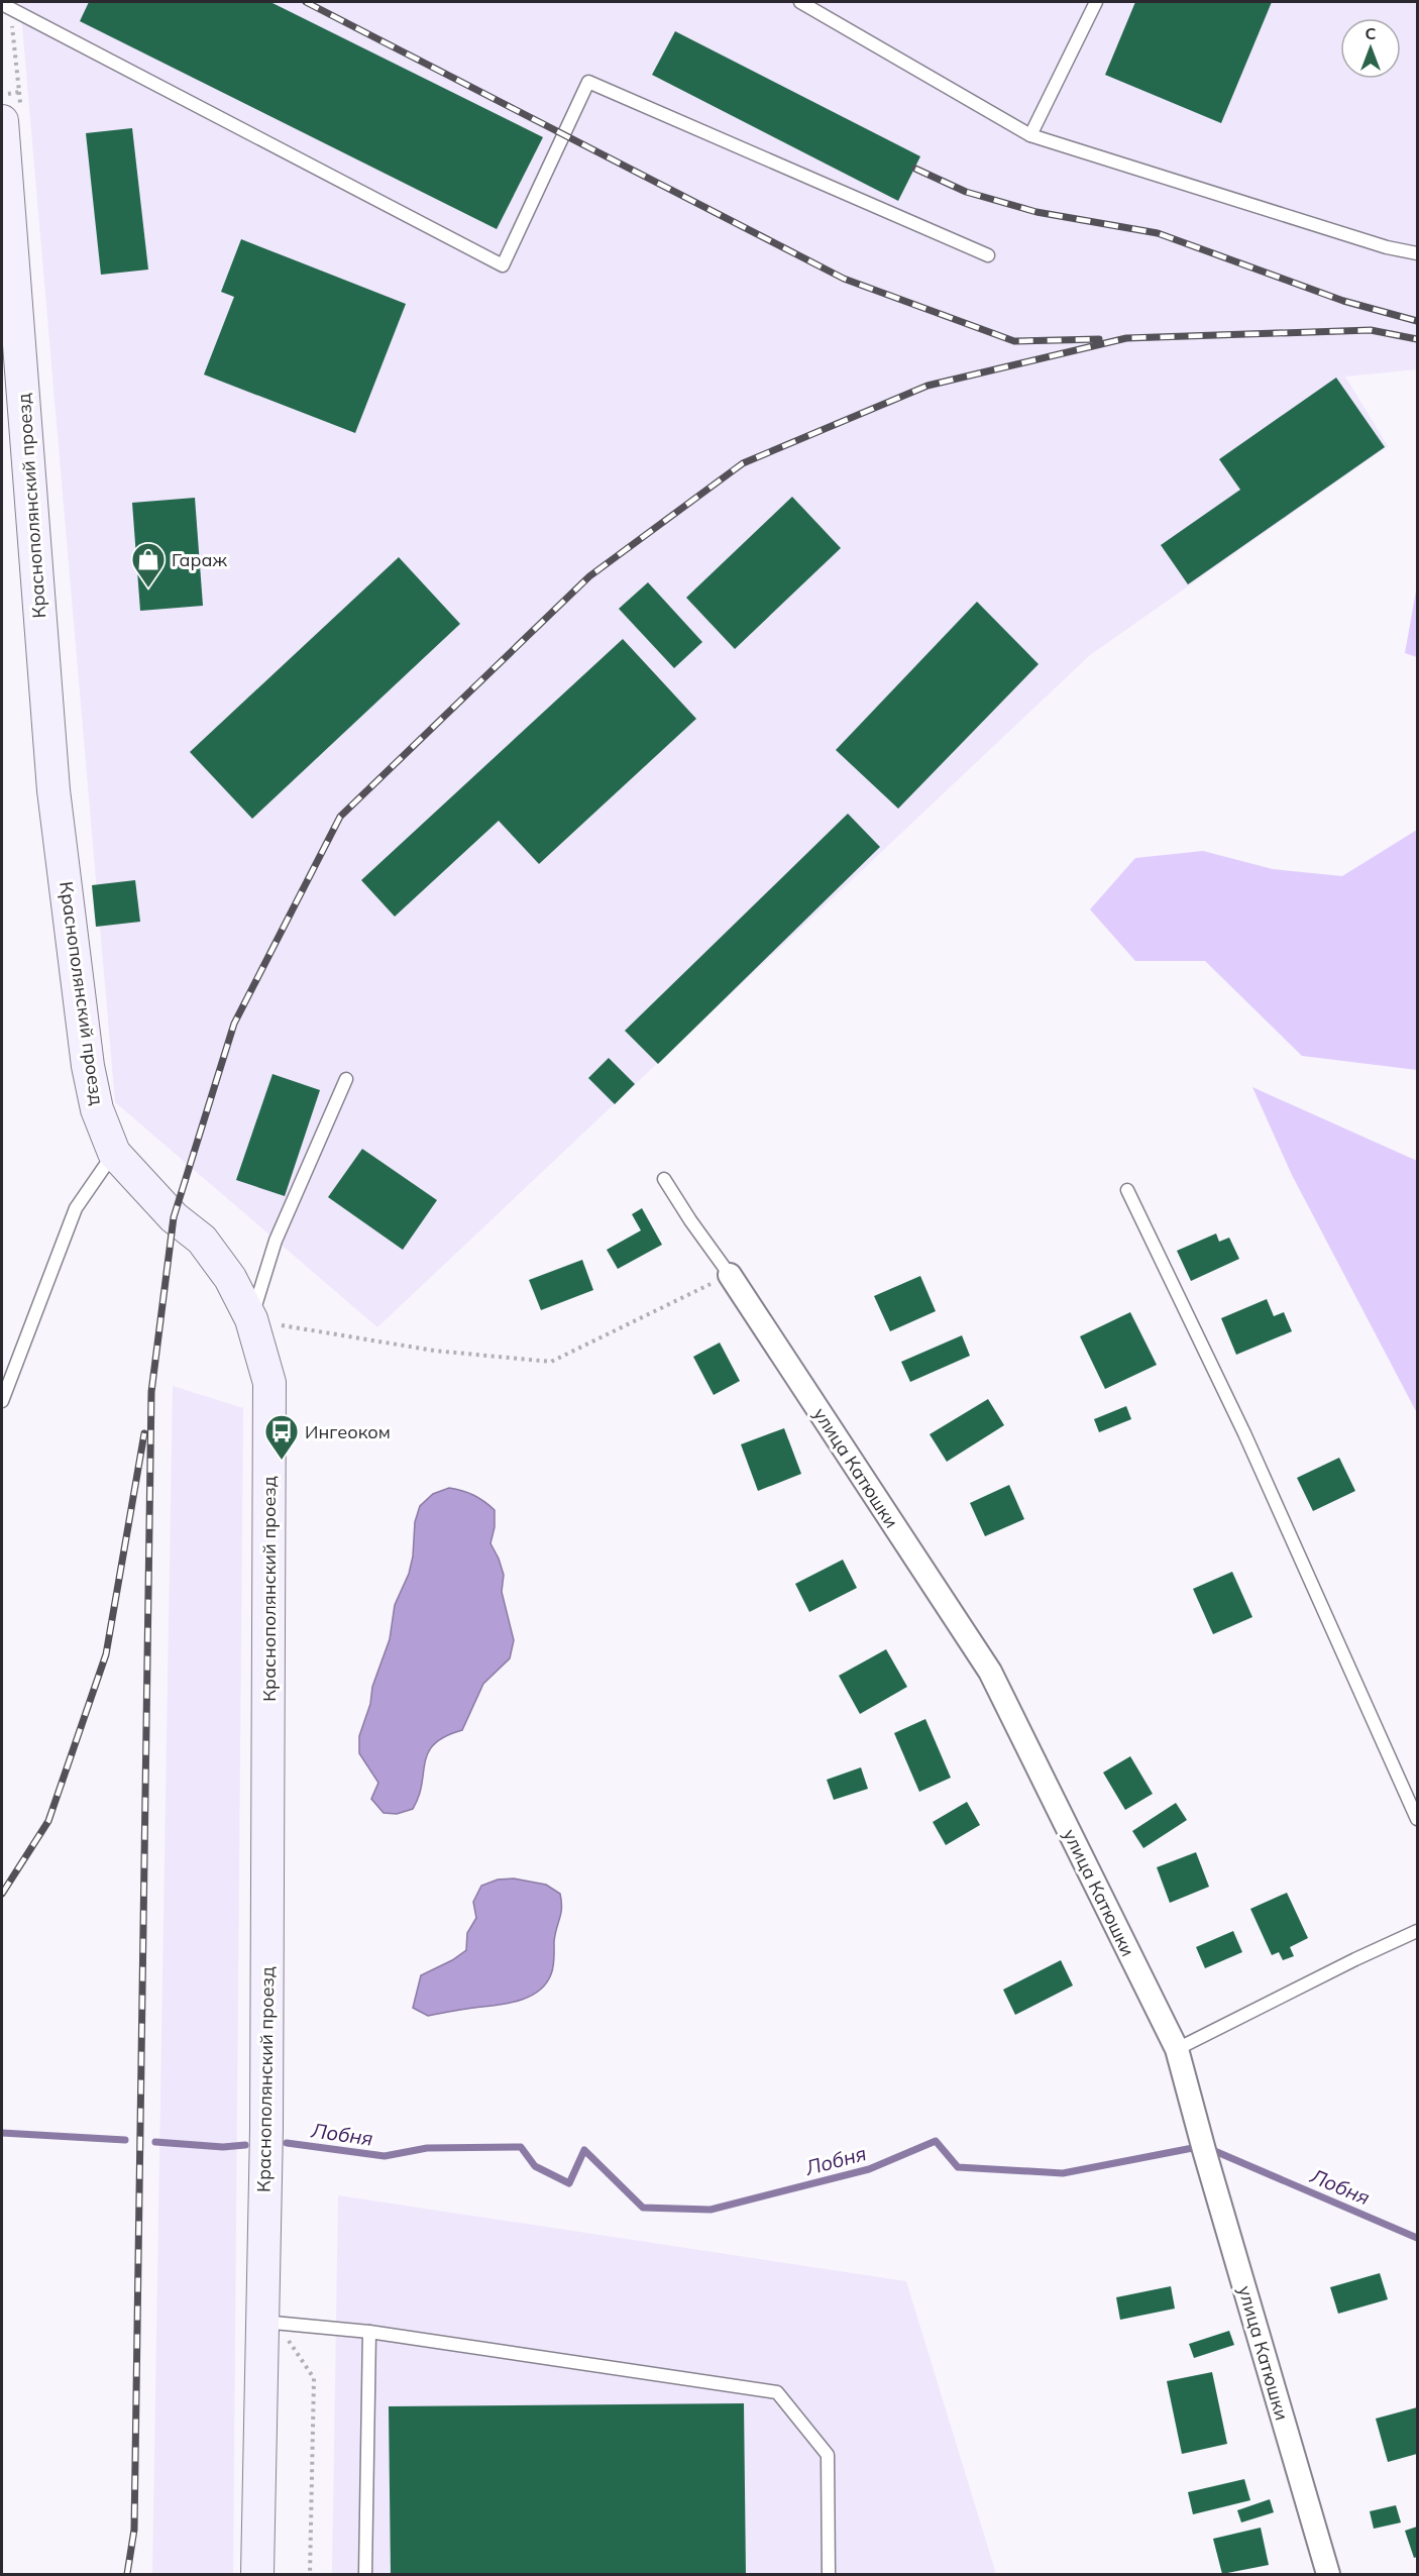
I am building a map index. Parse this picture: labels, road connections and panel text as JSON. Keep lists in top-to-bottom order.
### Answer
{
  "streets": {
    "main road": ["Краснополянский проезд"],
    "street": ["улица Катюшки"]
  },
  "water": ["Лобня"],
  "places": {
    "shop": ["Гараж"],
    "bus stop": ["Ингеоком"]
  },
  "north": "top"
}
